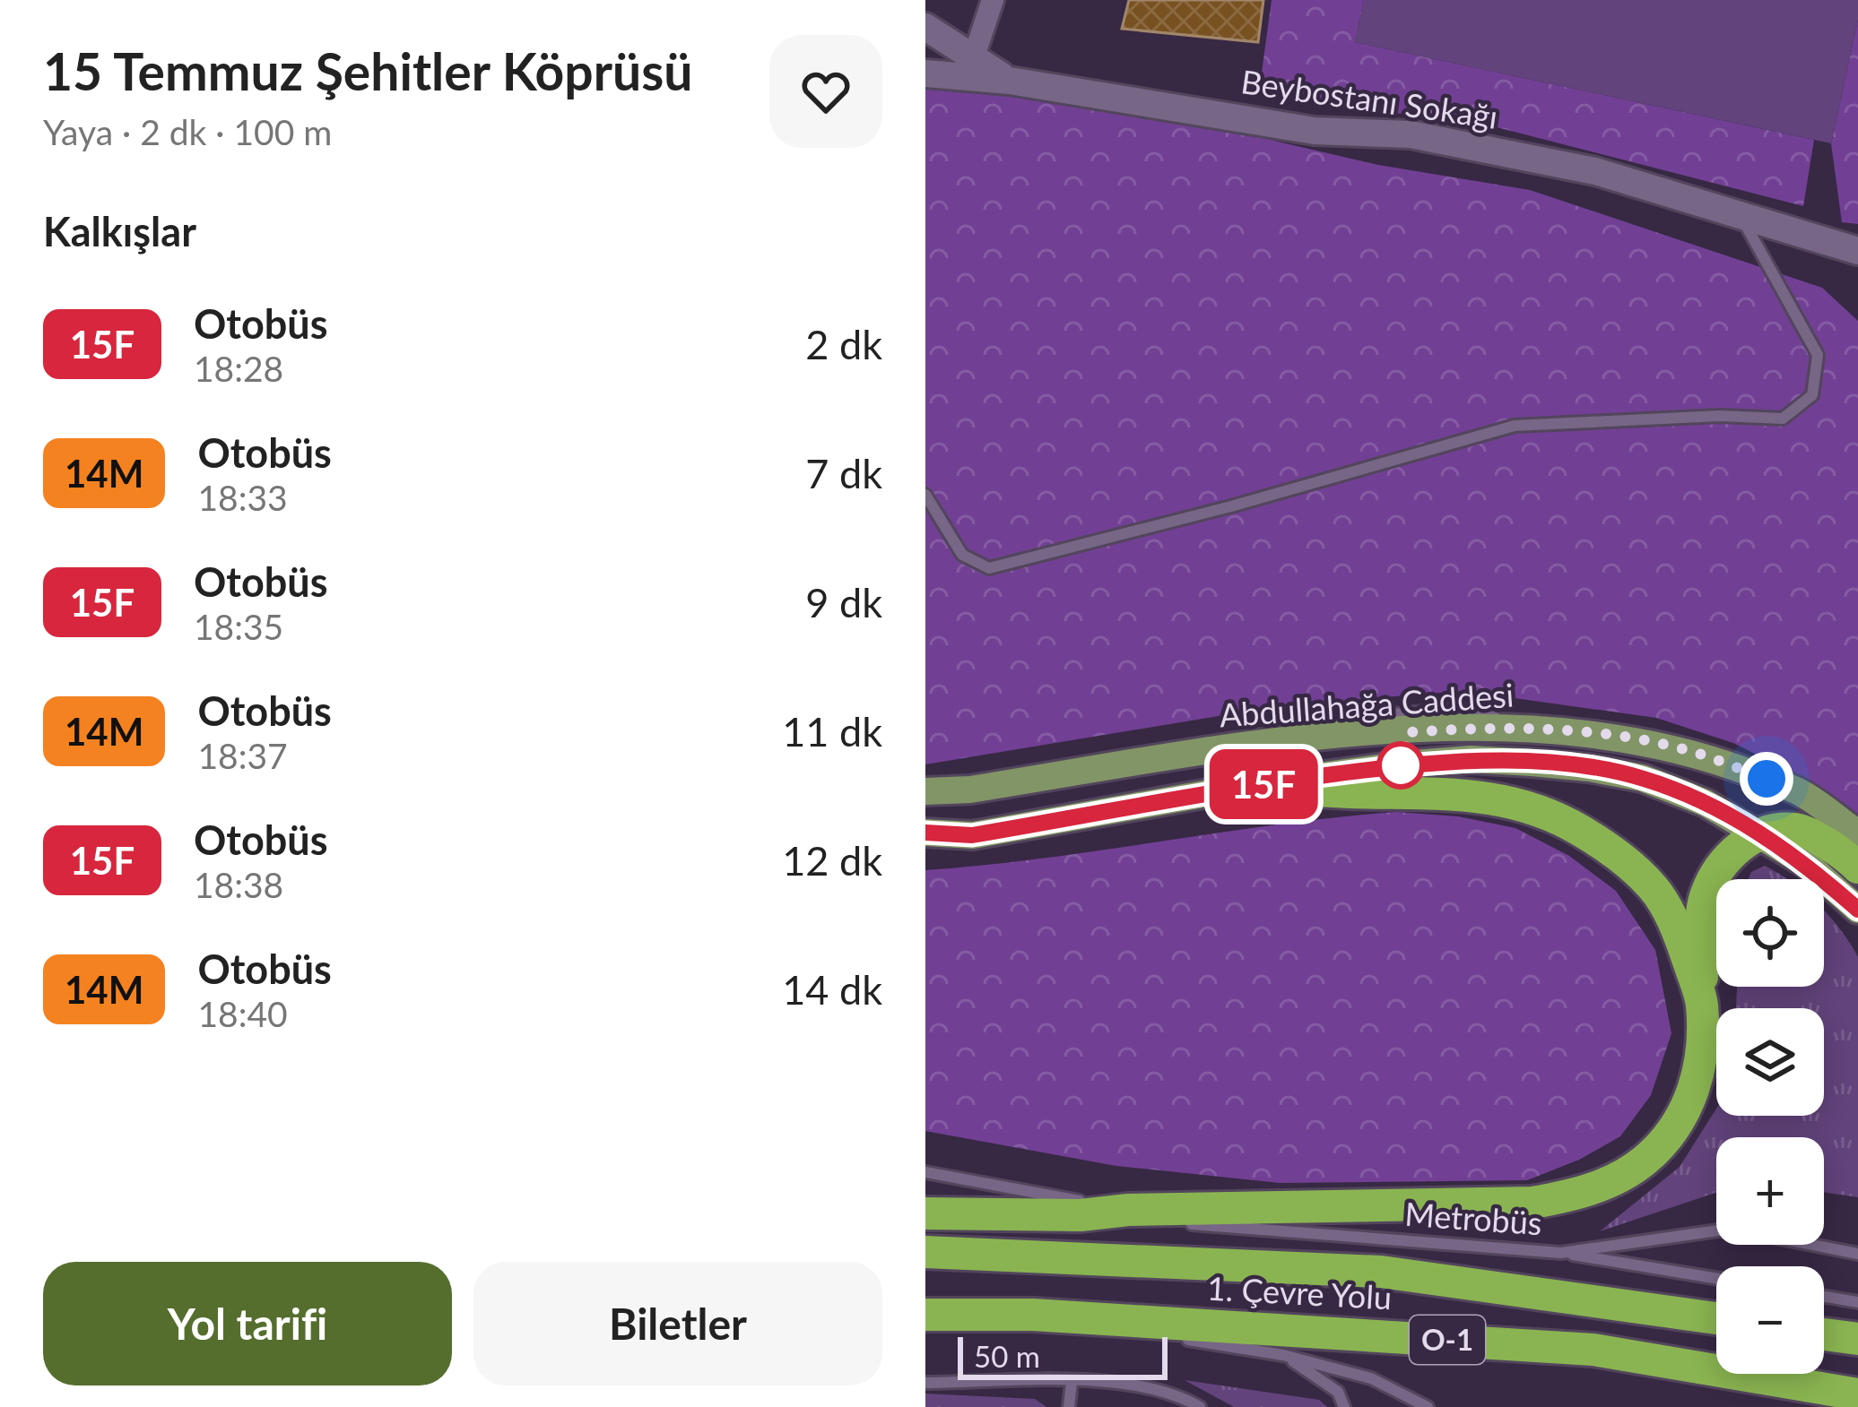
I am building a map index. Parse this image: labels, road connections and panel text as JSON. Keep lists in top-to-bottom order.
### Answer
{
  "streets": {
    "highway": ["1. Çevre Yolu", "O-1"],
    "main road": ["Abdullahağa Caddesi"],
    "street": ["Beybostanı Sokağı"],
    "lane": ["Metrobüs"]
  },
  "crossings": [
    ["1. Çevre Yolu", "O-1"]
  ],
  "lines": ["bus line 15F"],
  "scale_bar": "50 m",
  "page": {
    "heading": [
      ["15 Temmuz Şehitler Köprüsü", "Yaya · 2 dk · 100 m"],
      "Kalkışlar"
    ],
    "on_map": "15F",
    "list": [
      {
        "mark": "15F",
        "name": "Otobüs",
        "note": "18:28",
        "value": "2 dk"
      },
      {
        "mark": "14M",
        "name": "Otobüs",
        "note": "18:33",
        "value": "7 dk"
      },
      {
        "mark": "15F",
        "name": "Otobüs",
        "note": "18:35",
        "value": "9 dk"
      },
      {
        "mark": "14M",
        "name": "Otobüs",
        "note": "18:37",
        "value": "11 dk"
      },
      {
        "mark": "15F",
        "name": "Otobüs",
        "note": "18:38",
        "value": "12 dk"
      },
      {
        "mark": "14M",
        "name": "Otobüs",
        "note": "18:40",
        "value": "14 dk"
      }
    ],
    "map_buttons": ["+", "−"],
    "buttons": ["Yol tarifi", "Biletler"],
    "scale": "50 m"
  }
}
